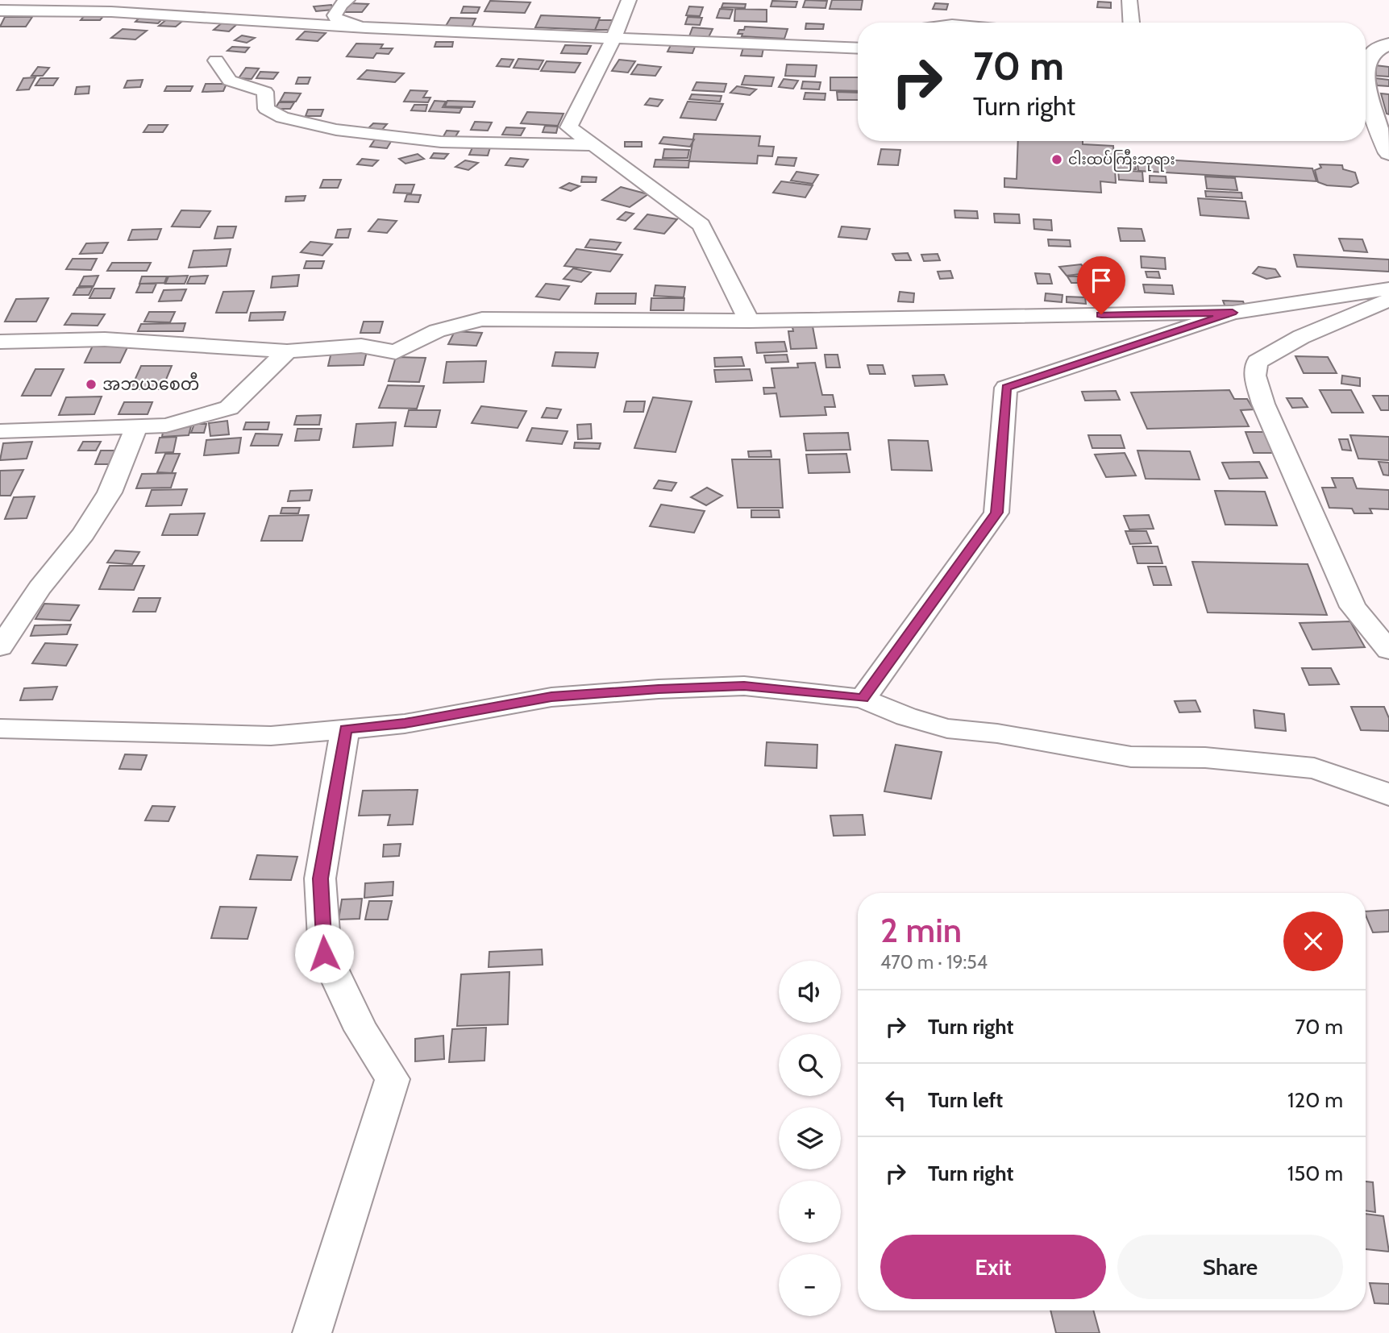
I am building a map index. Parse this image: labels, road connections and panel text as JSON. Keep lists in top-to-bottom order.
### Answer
{
  "places": ["ငါးထပ်ကြီးဘုရား", "အဘယစေတီ"],
  "page": {
    "turn": ["70 m", "Turn right"],
    "heading": ["2 min", "470 m · 19:54"],
    "map_buttons": ["+", "−"],
    "list": [
      {
        "name": "Turn right",
        "value": "70 m"
      },
      {
        "name": "Turn left",
        "value": "120 m"
      },
      {
        "name": "Turn right",
        "value": "150 m"
      }
    ],
    "buttons": ["Exit", "Share"]
  }
}
